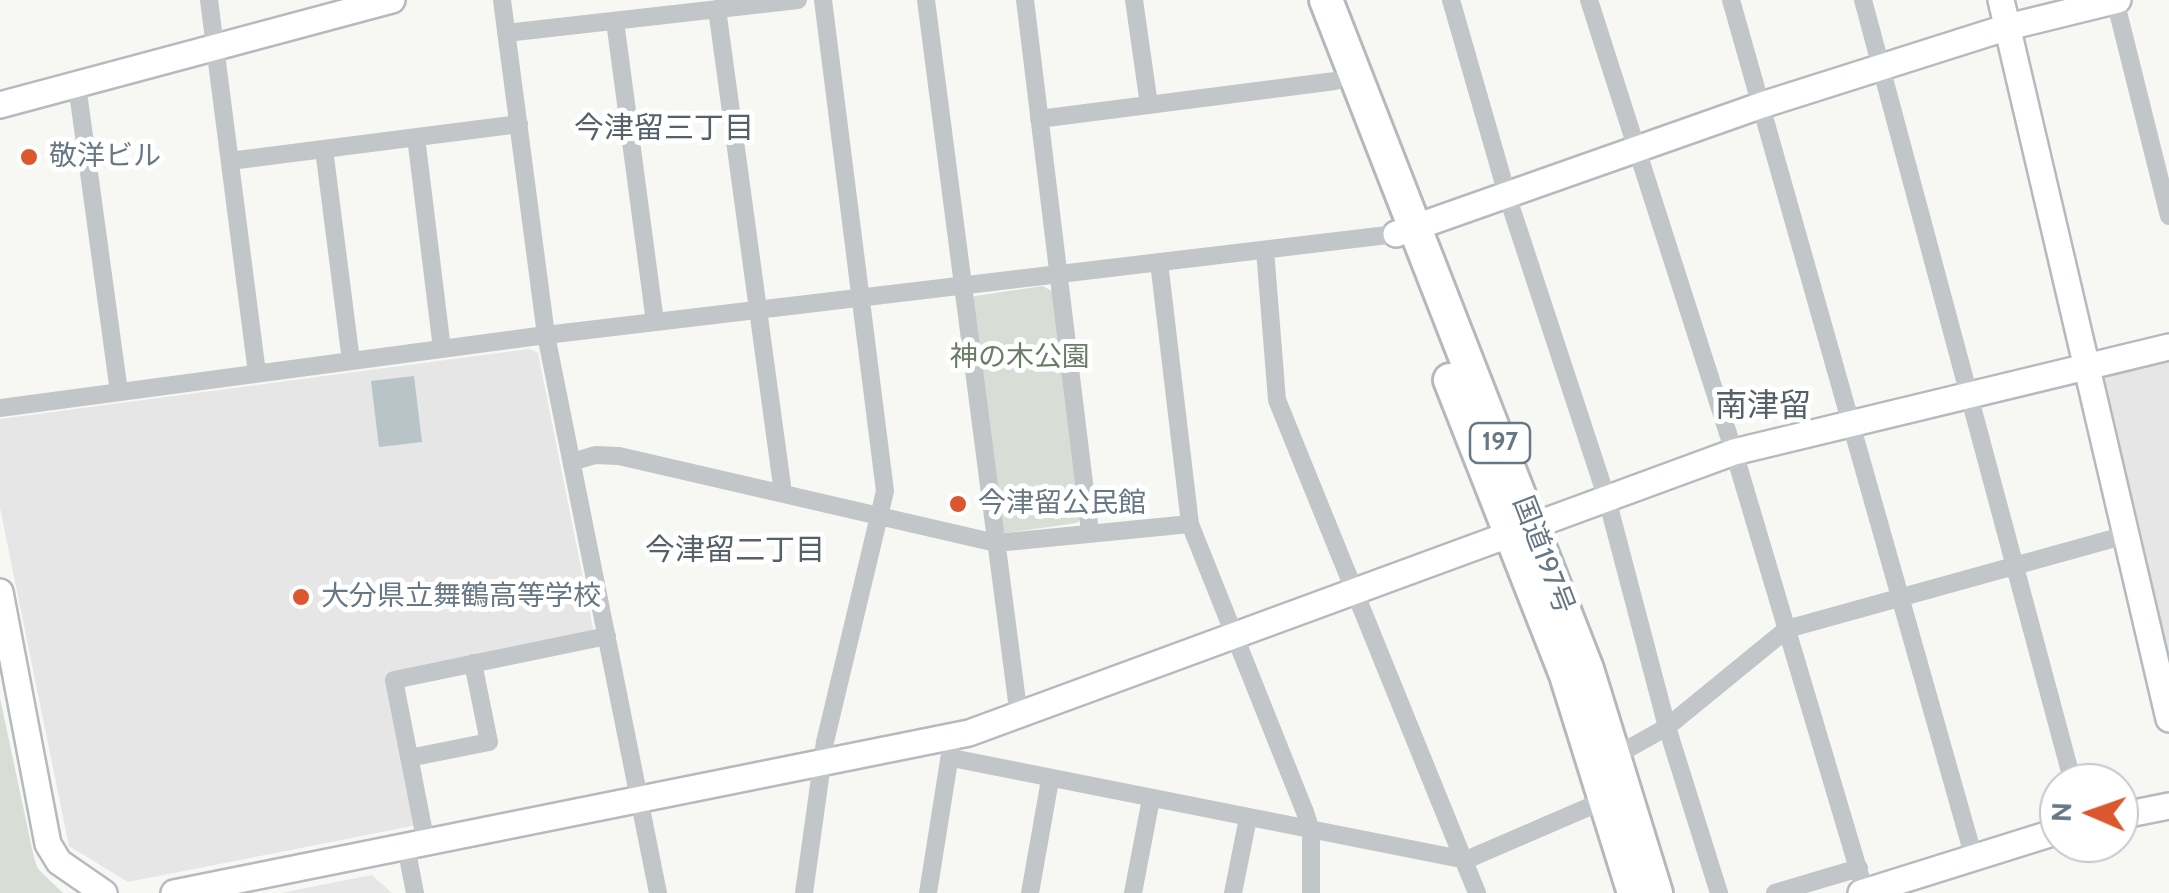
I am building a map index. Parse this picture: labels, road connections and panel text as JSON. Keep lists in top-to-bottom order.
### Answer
{
  "streets": {
    "highway": ["197", "国道197号"]
  },
  "districts": ["今津留三丁目", "南津留", "今津留二丁目"],
  "parks": ["神の木公園"],
  "places": ["敬洋ビル", "今津留公民館", "大分県立舞鶴高等学校"],
  "north": "left"
}
